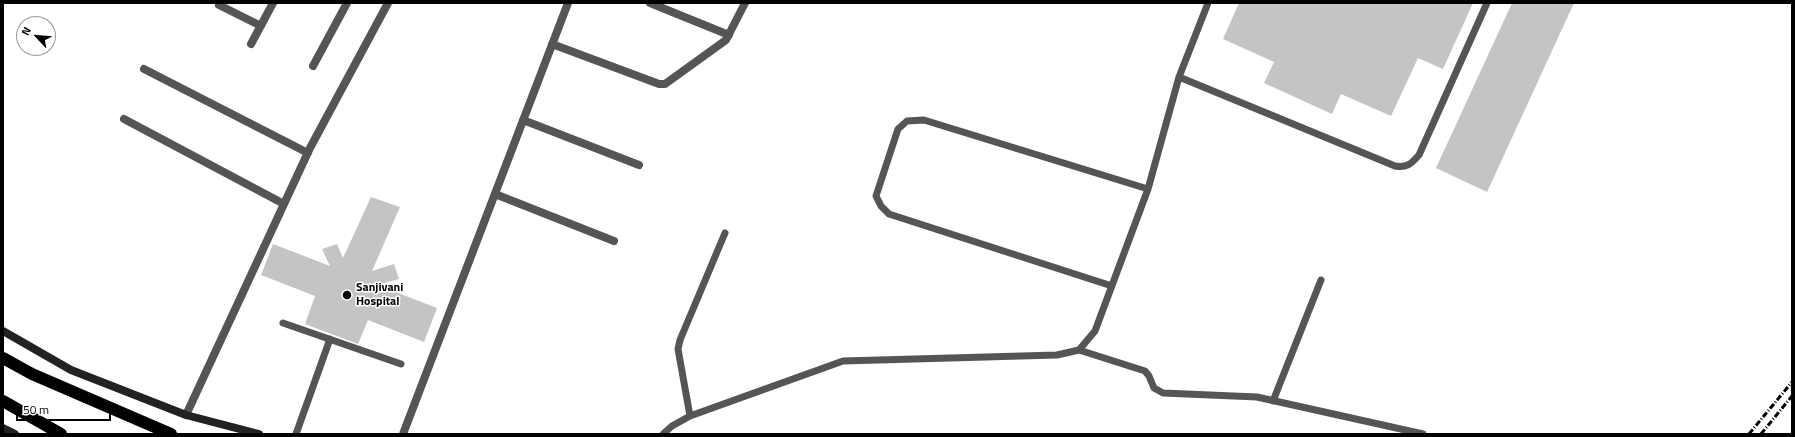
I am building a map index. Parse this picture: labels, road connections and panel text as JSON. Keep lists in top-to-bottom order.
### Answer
{
  "places": ["Sanjivani Hospital"],
  "scale_bar": "50 m",
  "north": "top left"
}
